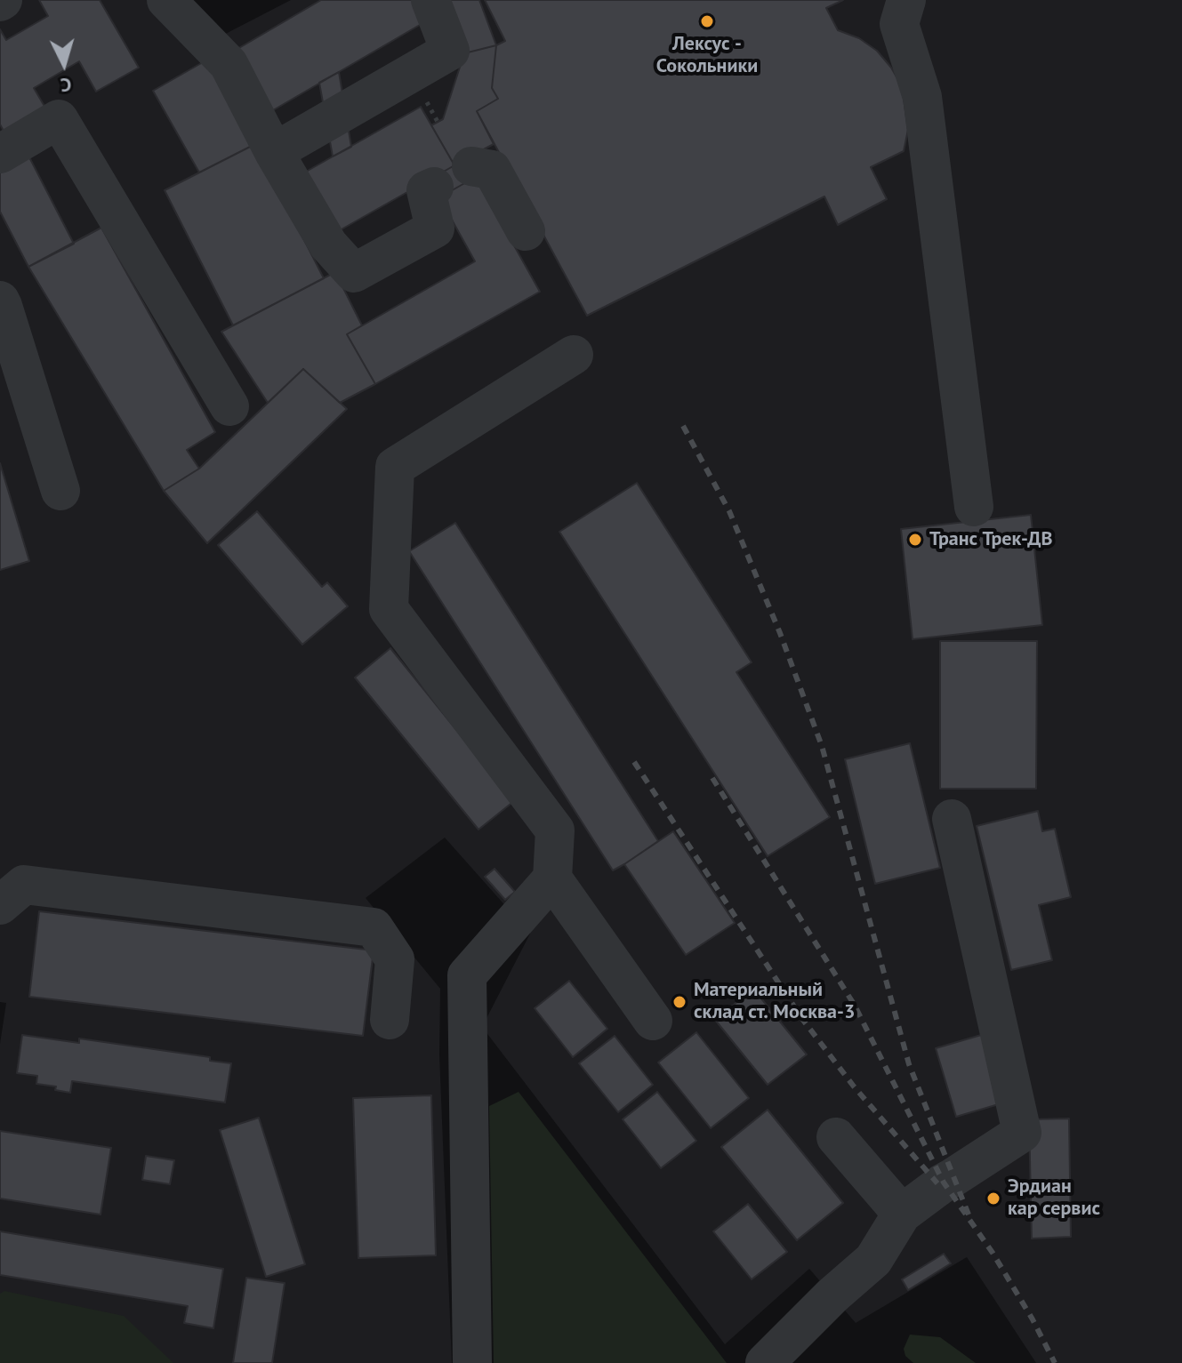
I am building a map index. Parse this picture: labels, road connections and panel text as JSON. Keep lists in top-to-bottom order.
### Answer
{
  "places": [
    "Лексус - Сокольники",
    "Транс Трек-ДВ",
    "Материальный склад ст. Москва-3",
    "Эрдиан кар сервис"
  ],
  "north": "bottom"
}
